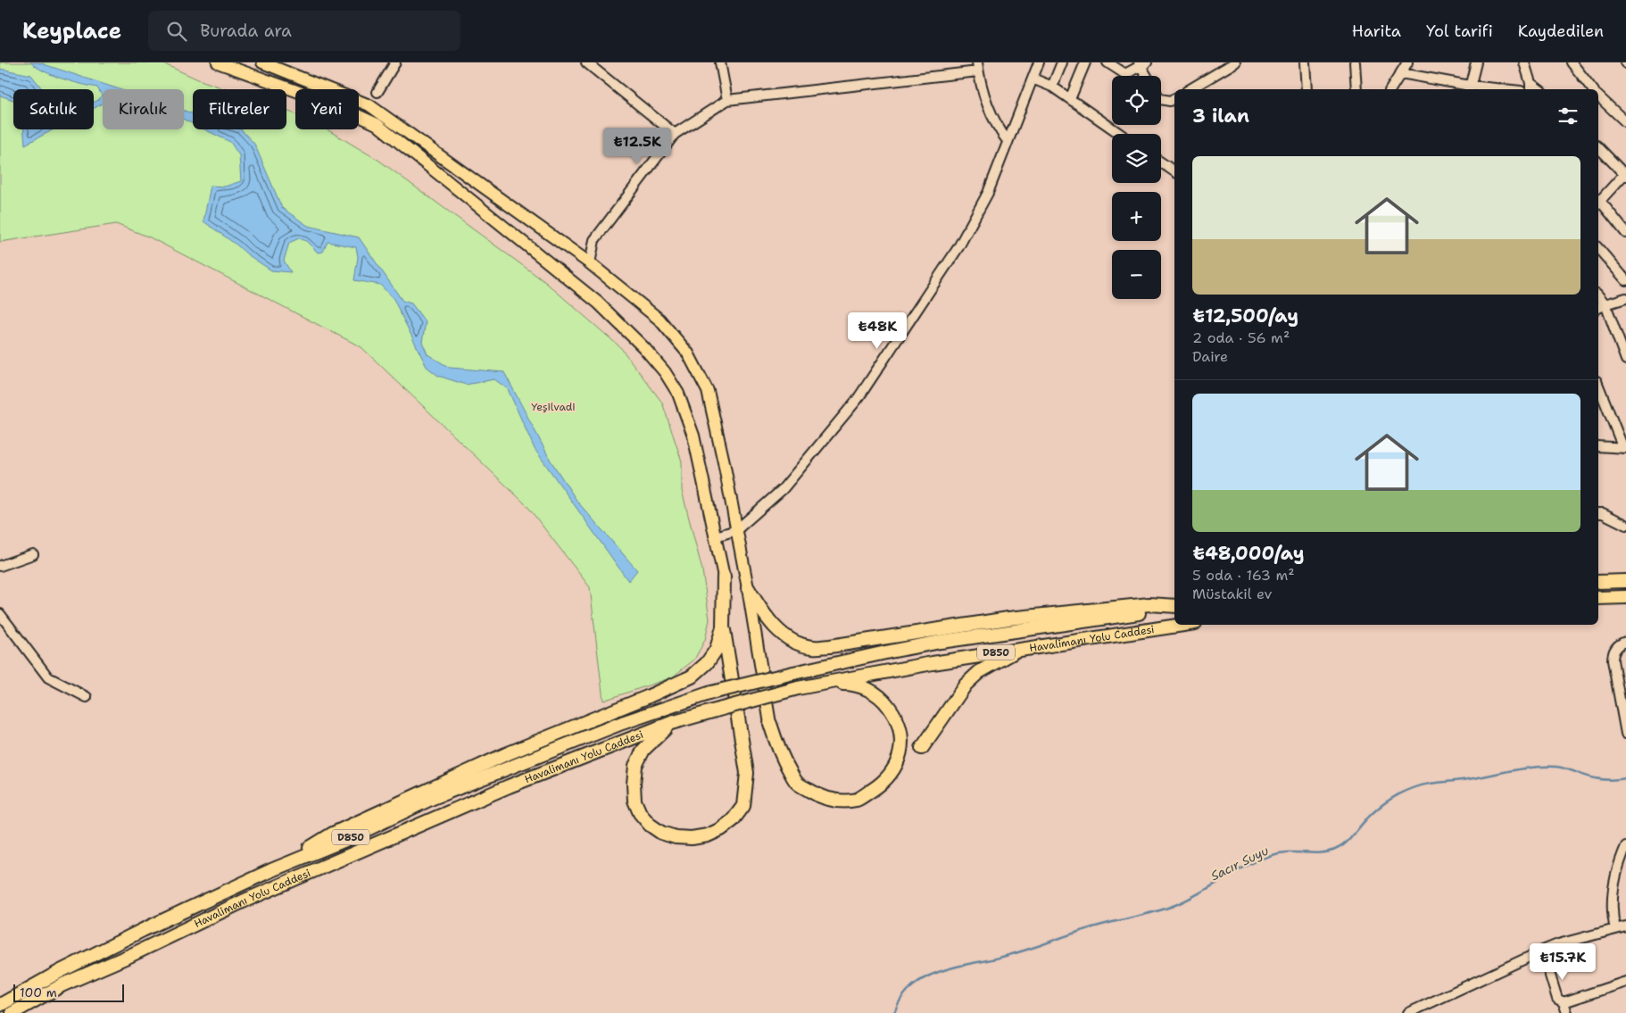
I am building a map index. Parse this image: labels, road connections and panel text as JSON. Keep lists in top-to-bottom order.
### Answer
{
  "streets": {
    "highway": ["Havalimanı Yolu Caddesi", "D850"]
  },
  "water": ["Sacır Suyu"],
  "parks": ["Yeşilvadi"],
  "scale_bar": "100 m",
  "page": {
    "header": "Keyplace",
    "search": "Burada ara",
    "nav": ["Harita", "Yol tarifi", "Kaydedilen"],
    "map_buttons": ["+", "−"],
    "chip": [
      "Satılık",
      "Kiralık",
      "Filtreler",
      "Yeni"
    ],
    "heading": "3 ilan",
    "price": ["₺12.5K", "₺48K", "₺15.7K"],
    "list": [
      {
        "name": "₺12,500/ay",
        "note": "2 oda · 56 m² · Daire"
      },
      {
        "name": "₺48,000/ay",
        "note": "5 oda · 163 m² · Müstakil ev"
      }
    ],
    "scale": "100 m"
  }
}
